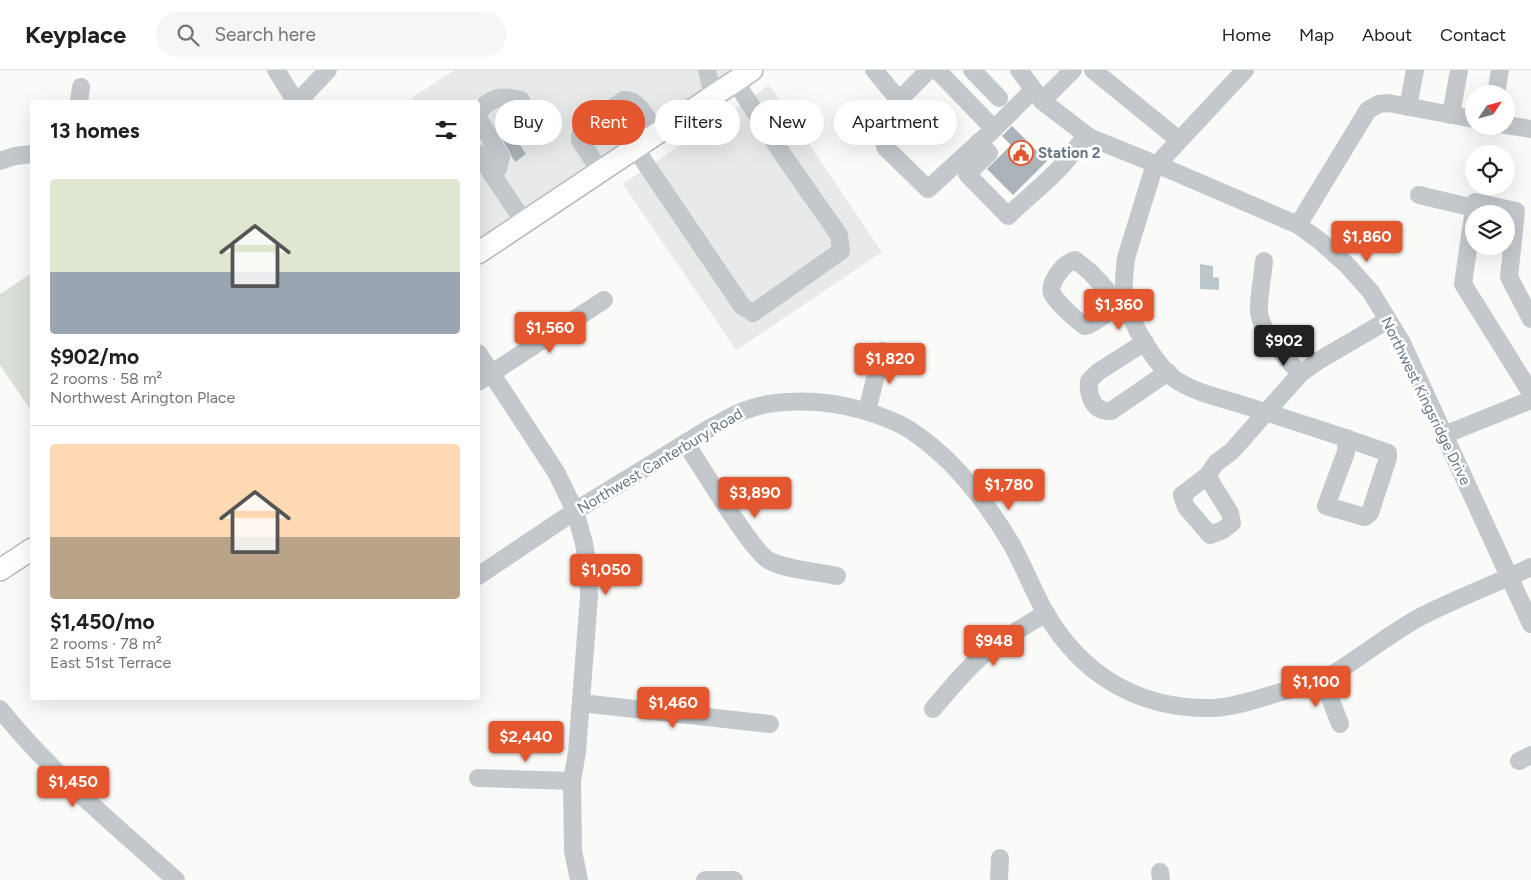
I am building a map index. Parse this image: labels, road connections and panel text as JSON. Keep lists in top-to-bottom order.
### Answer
{
  "streets": {
    "street": ["Northwest Kingsridge Drive", "Northwest Canterbury Road"]
  },
  "crossings": [
    ["Northwest Kingsridge Drive", "Northwest Canterbury Road"]
  ],
  "places": {
    "public building": ["Station 2"]
  },
  "north": "top right",
  "page": {
    "header": "Keyplace",
    "search": "Search here",
    "nav": [
      "Home",
      "Map",
      "About",
      "Contact"
    ],
    "chip": [
      "Buy",
      "Rent",
      "Filters",
      "New",
      "Apartment"
    ],
    "heading": "13 homes",
    "list": [
      {
        "name": "$902/mo",
        "note": "2 rooms · 58 m² · Northwest Arington Place"
      },
      {
        "name": "$1,450/mo",
        "note": "2 rooms · 78 m² · East 51st Terrace"
      }
    ],
    "price": [
      "$1,860",
      "$1,360",
      "$1,560",
      "$902",
      "$1,820",
      "$1,780",
      "$3,890",
      "$1,050",
      "$948",
      "$1,100",
      "$1,460",
      "$2,440",
      "$1,450"
    ]
  }
}
